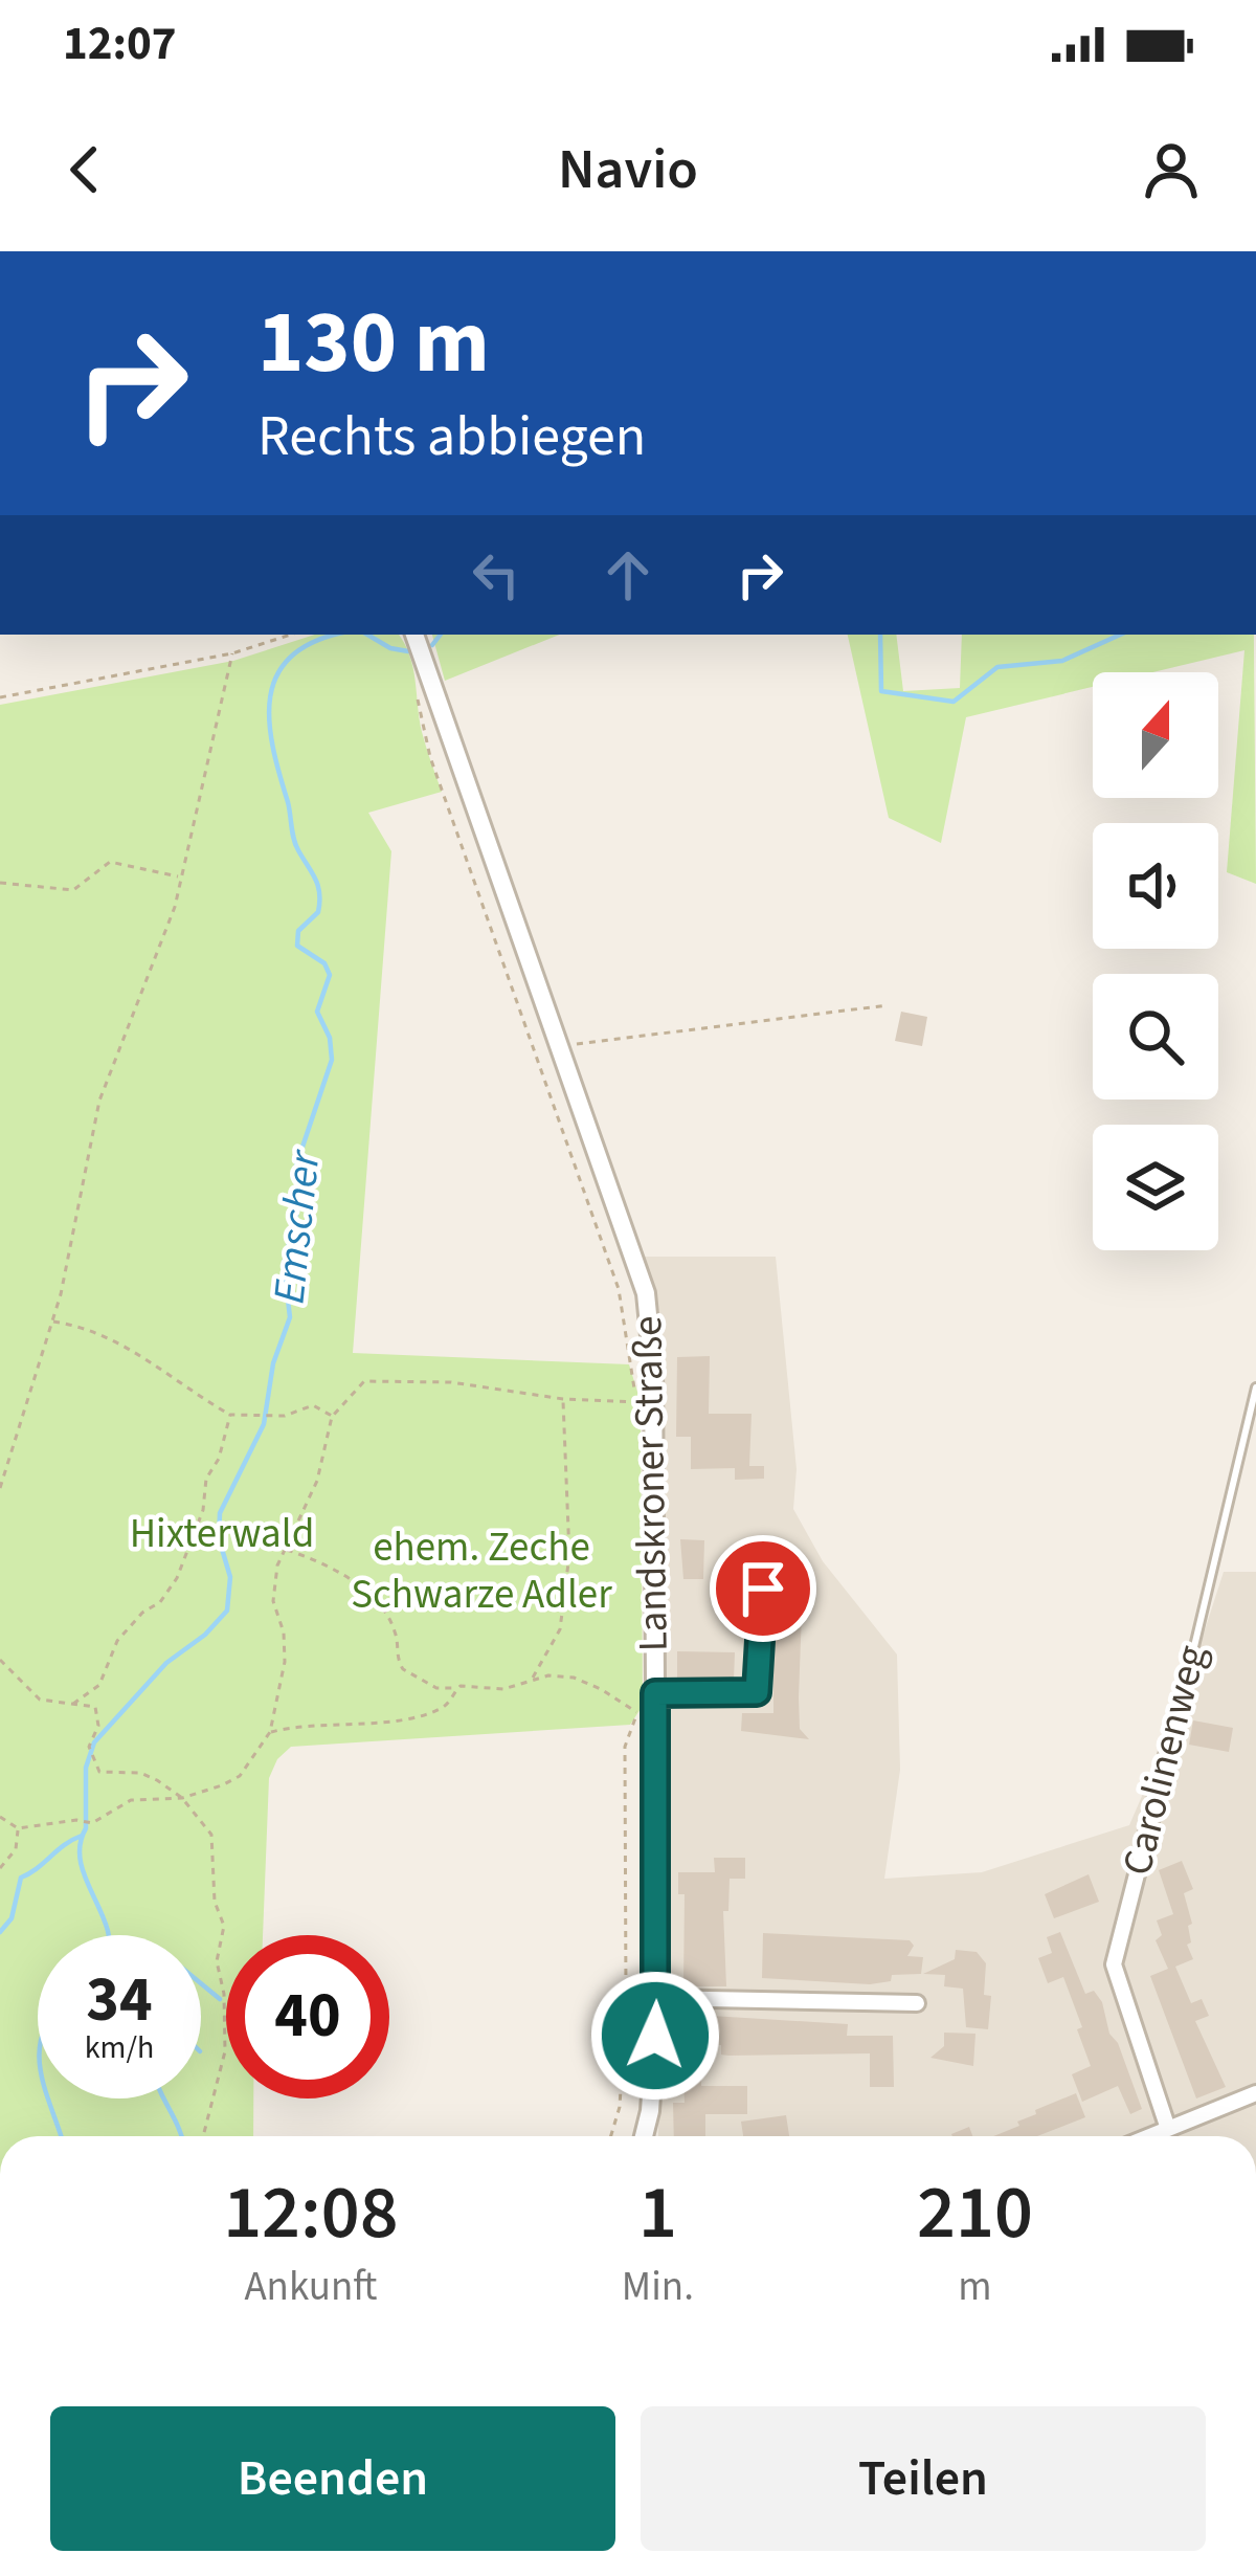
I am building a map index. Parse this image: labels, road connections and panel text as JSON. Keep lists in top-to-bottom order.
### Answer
{
  "streets": {
    "street": ["Landskroner Straße", "Carolinenweg"]
  },
  "water": ["Emscher"],
  "parks": ["Hixterwald", "ehem. Zeche Schwarze Adler"],
  "north": "top",
  "page": {
    "status": "12:07",
    "header": "Navio",
    "turn": ["130 m", "Rechts abbiegen"],
    "speed": "34 km/h",
    "limit": "40",
    "eta": [
      "12:08",
      "Ankunft",
      "1",
      "Min.",
      "210",
      "m"
    ],
    "buttons": ["Beenden", "Teilen"]
  }
}
